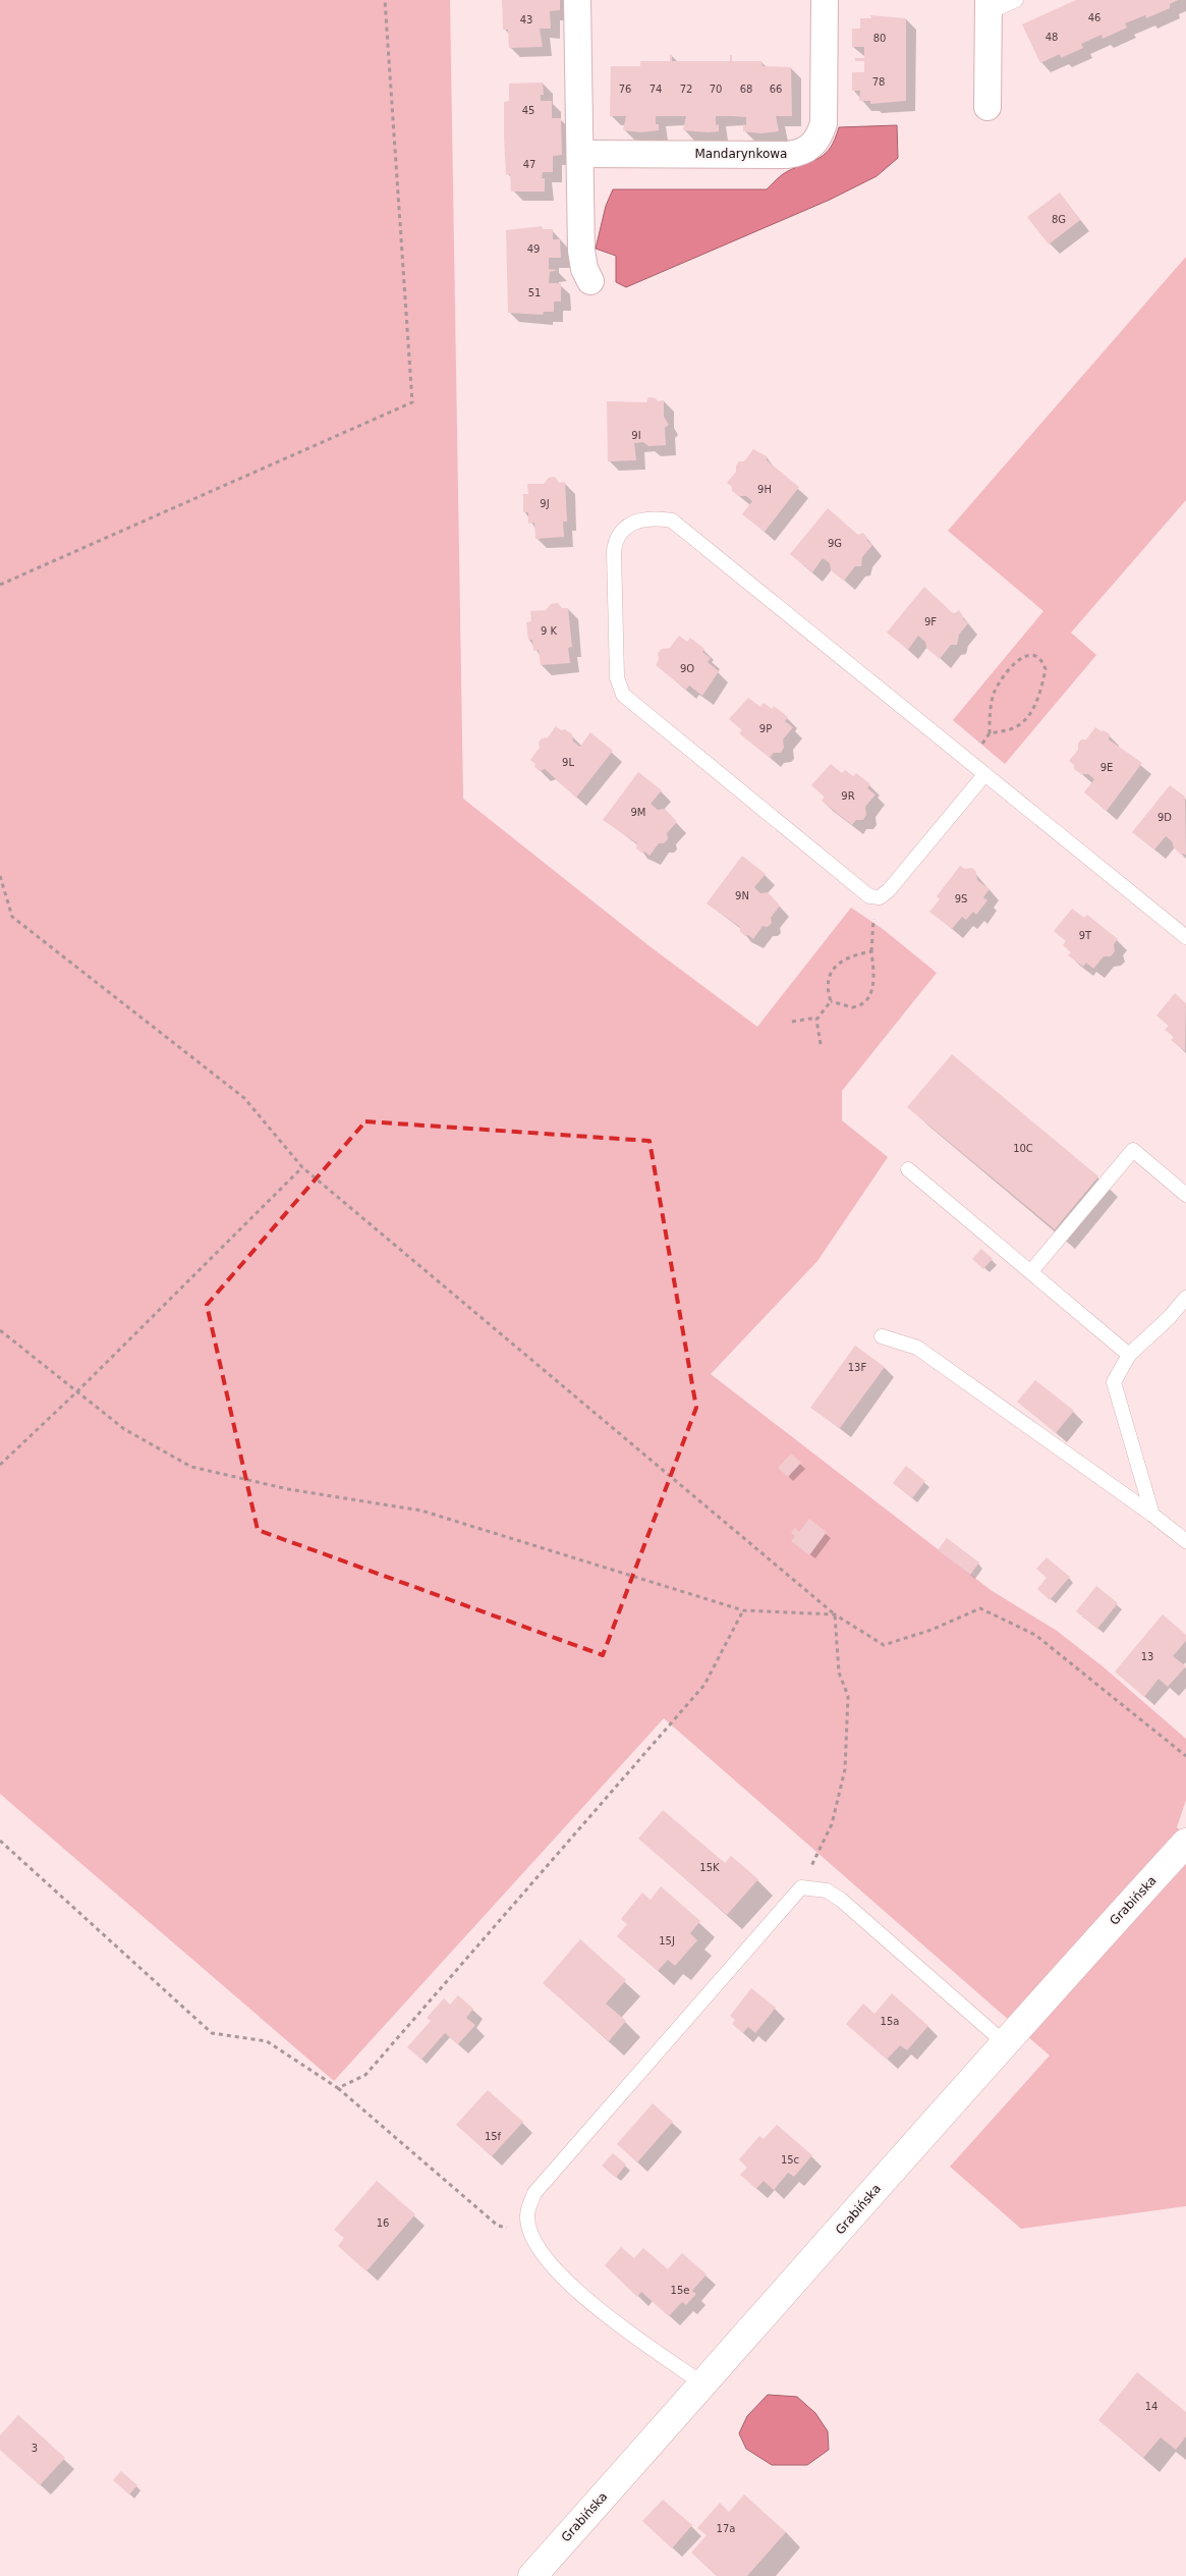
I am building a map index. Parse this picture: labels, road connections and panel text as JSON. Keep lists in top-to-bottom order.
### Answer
{
  "streets": {
    "street": ["Mandarynkowa", "Grabińska"]
  },
  "house_numbers": [
    "46",
    "43",
    "48",
    "80",
    "78",
    "76",
    "74",
    "72",
    "70",
    "68",
    "66",
    "45",
    "47",
    "8G",
    "49",
    "51",
    "9I",
    "9H",
    "9J",
    "9G",
    "9F",
    "9 K",
    "9O",
    "9P",
    "9L",
    "9E",
    "9R",
    "9M",
    "9D",
    "9N",
    "9S",
    "9T",
    "10C",
    "13F",
    "13",
    "15K",
    "15J",
    "15a",
    "15f",
    "15c",
    "16",
    "15e",
    "14",
    "3",
    "17a"
  ]
}
